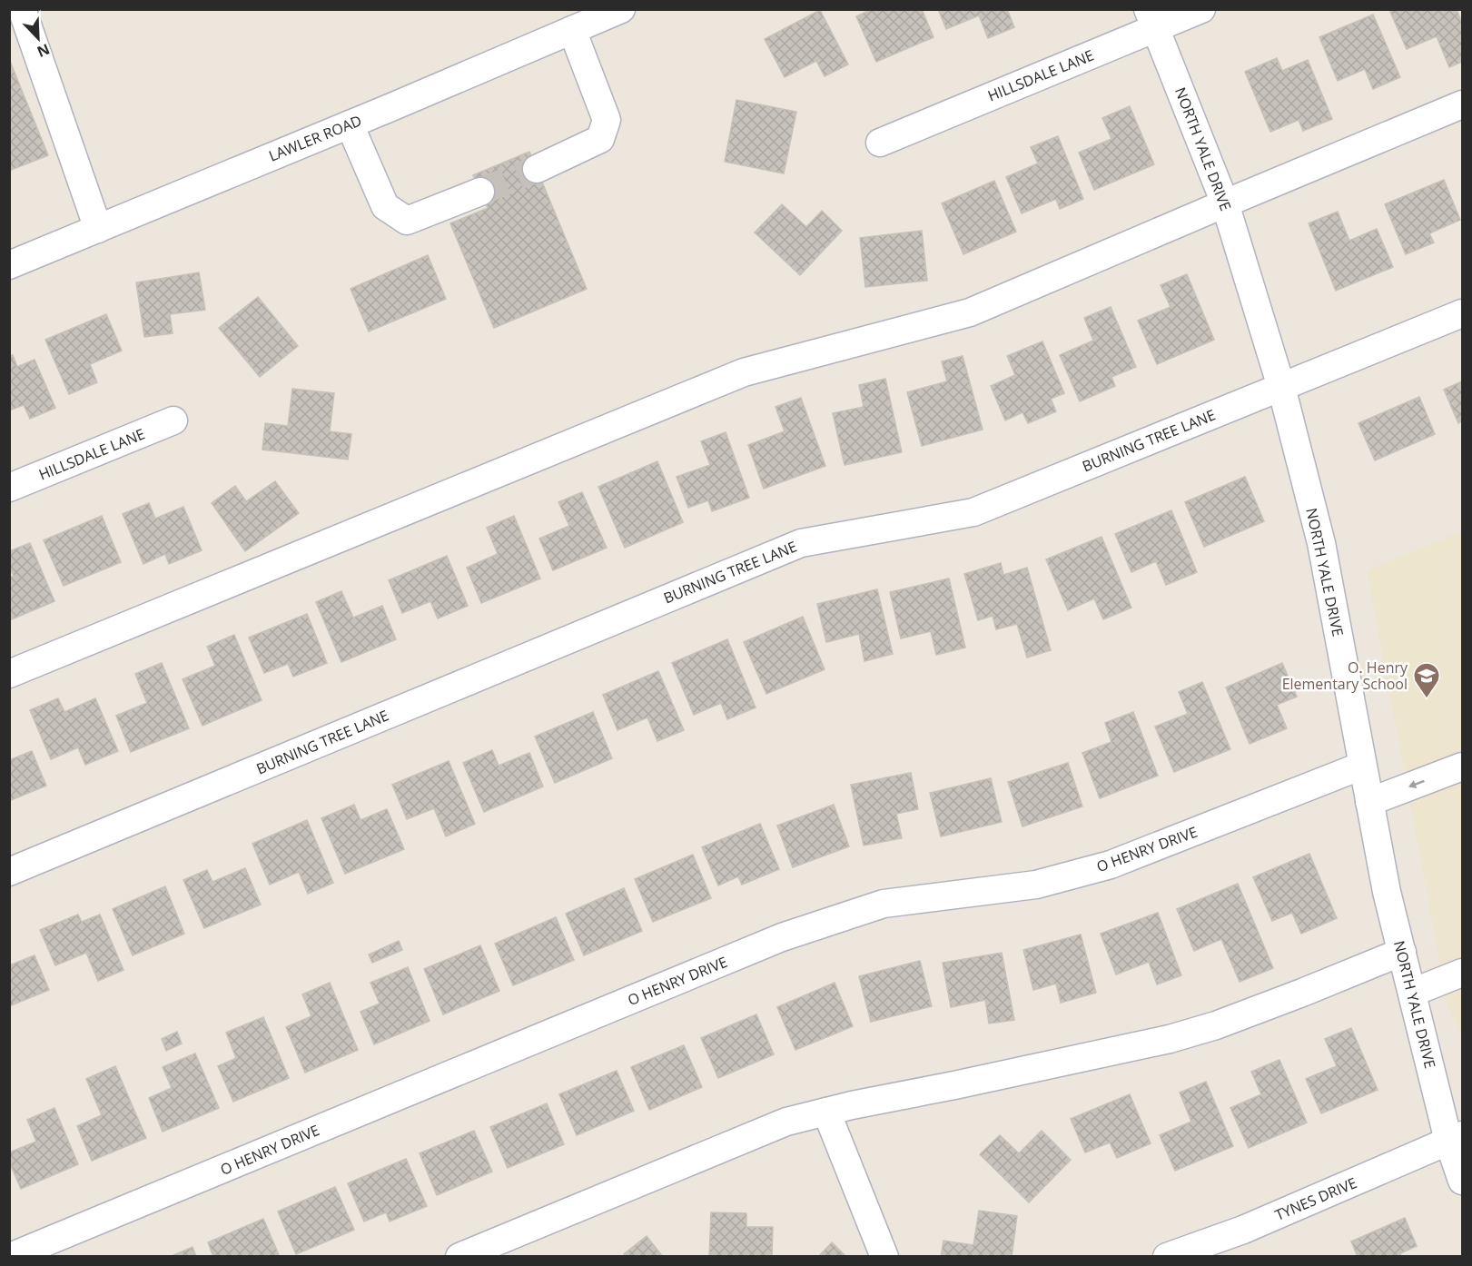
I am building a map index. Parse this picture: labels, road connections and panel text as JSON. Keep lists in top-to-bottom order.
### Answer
{
  "streets": {
    "street": [
      "HILLSDALE LANE",
      "LAWLER ROAD",
      "NORTH YALE DRIVE",
      "BURNING TREE LANE",
      "O HENRY DRIVE",
      "TYNES DRIVE"
    ]
  },
  "crossings": [
    ["HILLSDALE LANE", "NORTH YALE DRIVE"],
    ["NORTH YALE DRIVE", "BURNING TREE LANE"],
    ["NORTH YALE DRIVE", "O HENRY DRIVE"],
    ["NORTH YALE DRIVE", "TYNES DRIVE"]
  ],
  "places": {
    "school or university": ["O. Henry Elementary School"]
  },
  "north": "bottom right"
}
